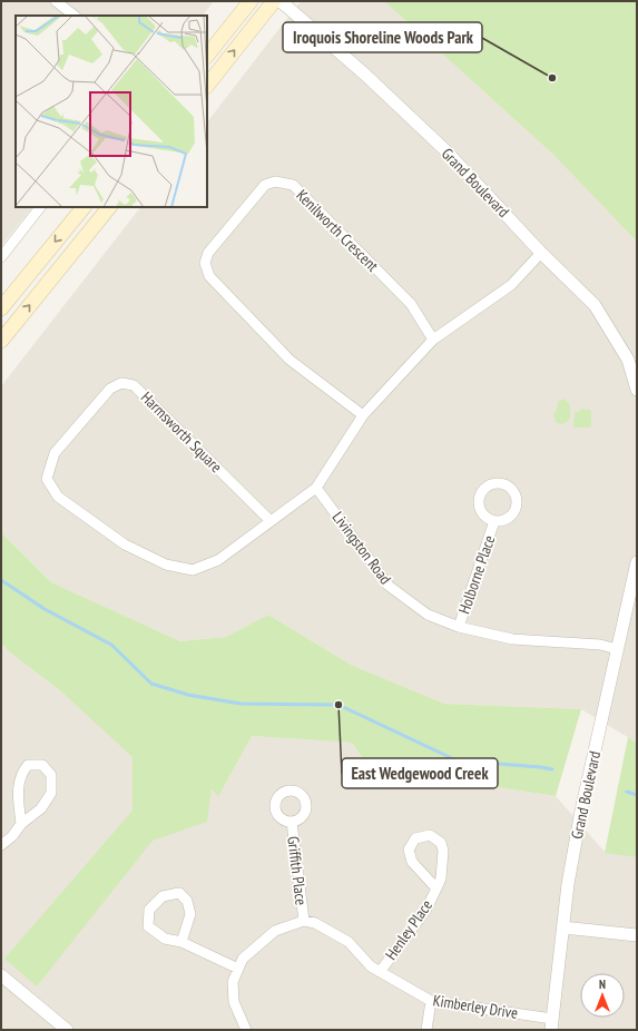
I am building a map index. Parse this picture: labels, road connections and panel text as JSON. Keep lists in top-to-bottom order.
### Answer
{
  "streets": {
    "street": [
      "Grand Boulevard",
      "Kenilworth Crescent",
      "Harmsworth Square",
      "Livingston Road",
      "Holborne Place",
      "Griffith Place",
      "Henley Place",
      "Kimberley Drive"
    ]
  },
  "crossings": [
    ["Grand Boulevard", "Harmsworth Square"],
    ["Grand Boulevard", "Livingston Road"],
    ["Grand Boulevard", "Kimberley Drive"],
    ["Kenilworth Crescent", "Harmsworth Square"],
    ["Harmsworth Square", "Livingston Road"],
    ["Livingston Road", "Holborne Place"],
    ["Griffith Place", "Kimberley Drive"],
    ["Henley Place", "Kimberley Drive"]
  ],
  "places": ["Iroquois Shoreline Woods Park", "East Wedgewood Creek"],
  "north": "top"
}
